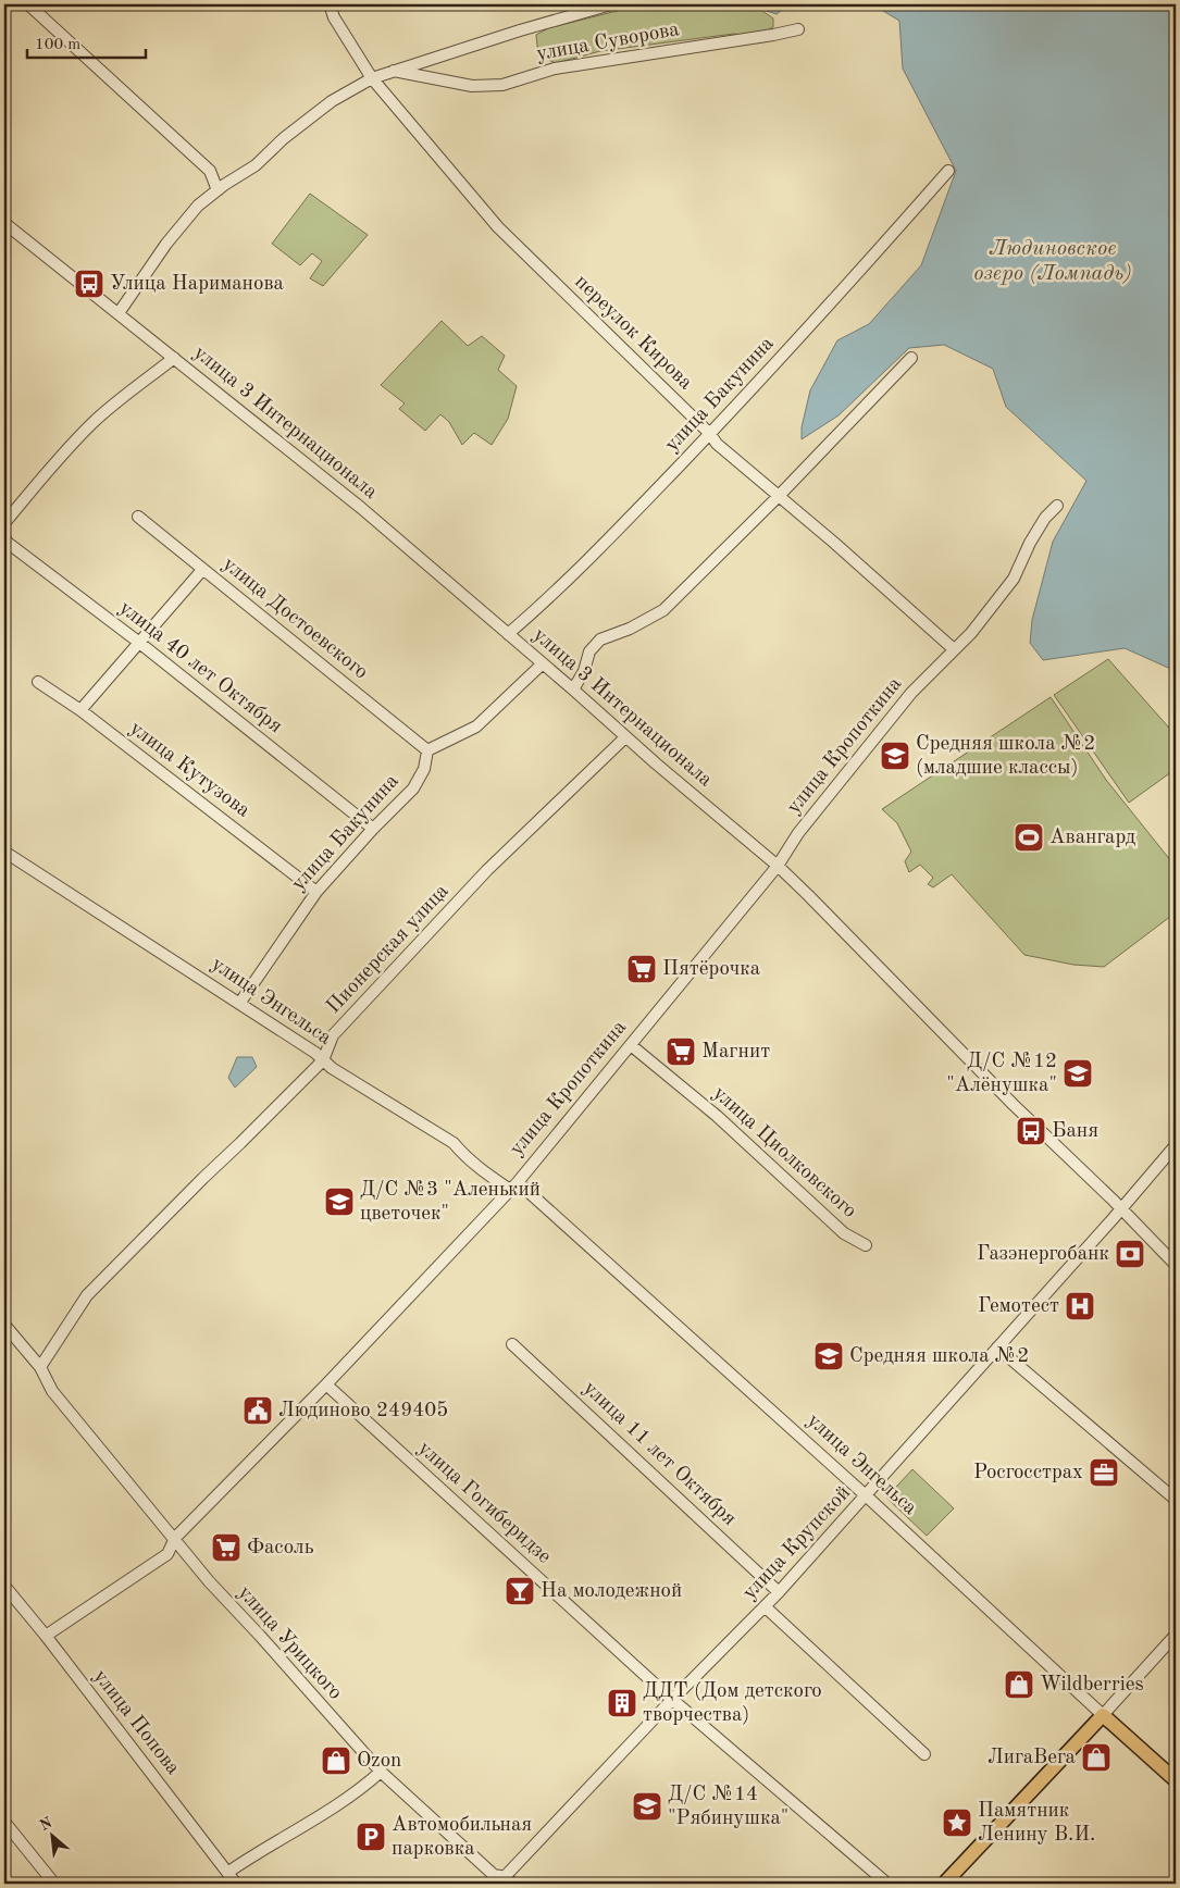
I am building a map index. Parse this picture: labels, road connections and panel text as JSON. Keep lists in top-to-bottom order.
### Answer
{
  "streets": {
    "main road": ["улица Энгельса"],
    "street": [
      "улица Суворова",
      "переулок Кирова",
      "улица Бакунина",
      "улица 3 Интернационала",
      "улица Достоевского",
      "улица 40 лет Октября",
      "улица Кропоткина",
      "улица Кутузова",
      "Пионерская улица",
      "улица Циолковского",
      "улица 11 лет Октября",
      "улица Гогиберидзе",
      "улица Крупской",
      "улица Урицкого",
      "улица Попова"
    ]
  },
  "crossings": [
    ["улица Суворова", "переулок Кирова"],
    ["улица Суворова", "улица 3 Интернационала"],
    ["переулок Кирова", "улица Бакунина"],
    ["переулок Кирова", "улица Кропоткина"],
    ["улица Бакунина", "улица 3 Интернационала"],
    ["улица Бакунина", "улица Достоевского"],
    ["улица Бакунина", "улица 40 лет Октября"],
    ["улица Бакунина", "улица Кутузова"],
    ["улица Бакунина", "улица Энгельса"],
    ["улица 3 Интернационала", "улица Кропоткина"],
    ["улица 3 Интернационала", "Пионерская улица"],
    ["улица 3 Интернационала", "улица Крупской"],
    ["улица Кропоткина", "улица Энгельса"],
    ["улица Кропоткина", "улица Циолковского"],
    ["улица Кропоткина", "улица Гогиберидзе"],
    ["улица Кропоткина", "улица Урицкого"],
    ["улица Кропоткина", "улица Попова"],
    ["Пионерская улица", "улица Энгельса"],
    ["Пионерская улица", "улица Урицкого"],
    ["улица Энгельса", "улица Крупской"],
    ["улица 11 лет Октября", "улица Крупской"],
    ["улица Гогиберидзе", "улица Крупской"],
    ["улица Крупской", "улица Урицкого"]
  ],
  "water": ["Людиновское озеро (Ломпадь)"],
  "places": {
    "bus stop": ["Улица Нариманова", "Баня"],
    "school or university": [
      "Средняя школа №2 (младшие классы)",
      "Д/С №12 \"Алёнушка\"",
      "Д/С №3 \"Аленький цветочек\"",
      "Средняя школа №2",
      "Д/С №14 \"Рябинушка\""
    ],
    "sports": ["Авангард"],
    "supermarket": ["Пятёрочка", "Магнит", "Фасоль"],
    "bank": ["Газэнергобанк"],
    "hospital": ["Гемотест"],
    "public building": ["Людиново 249405"],
    "office": ["Росгосстрах"],
    "bar": ["На молодежной"],
    "shop": ["Wildberries", "ЛигаВега", "Ozon"],
    "building": ["ДДТ (Дом детского творчества)"],
    "place": ["Памятник Ленину В.И."],
    "parking": ["Автомобильная парковка"]
  },
  "scale_bar": "100 m",
  "north": "top left"
}
